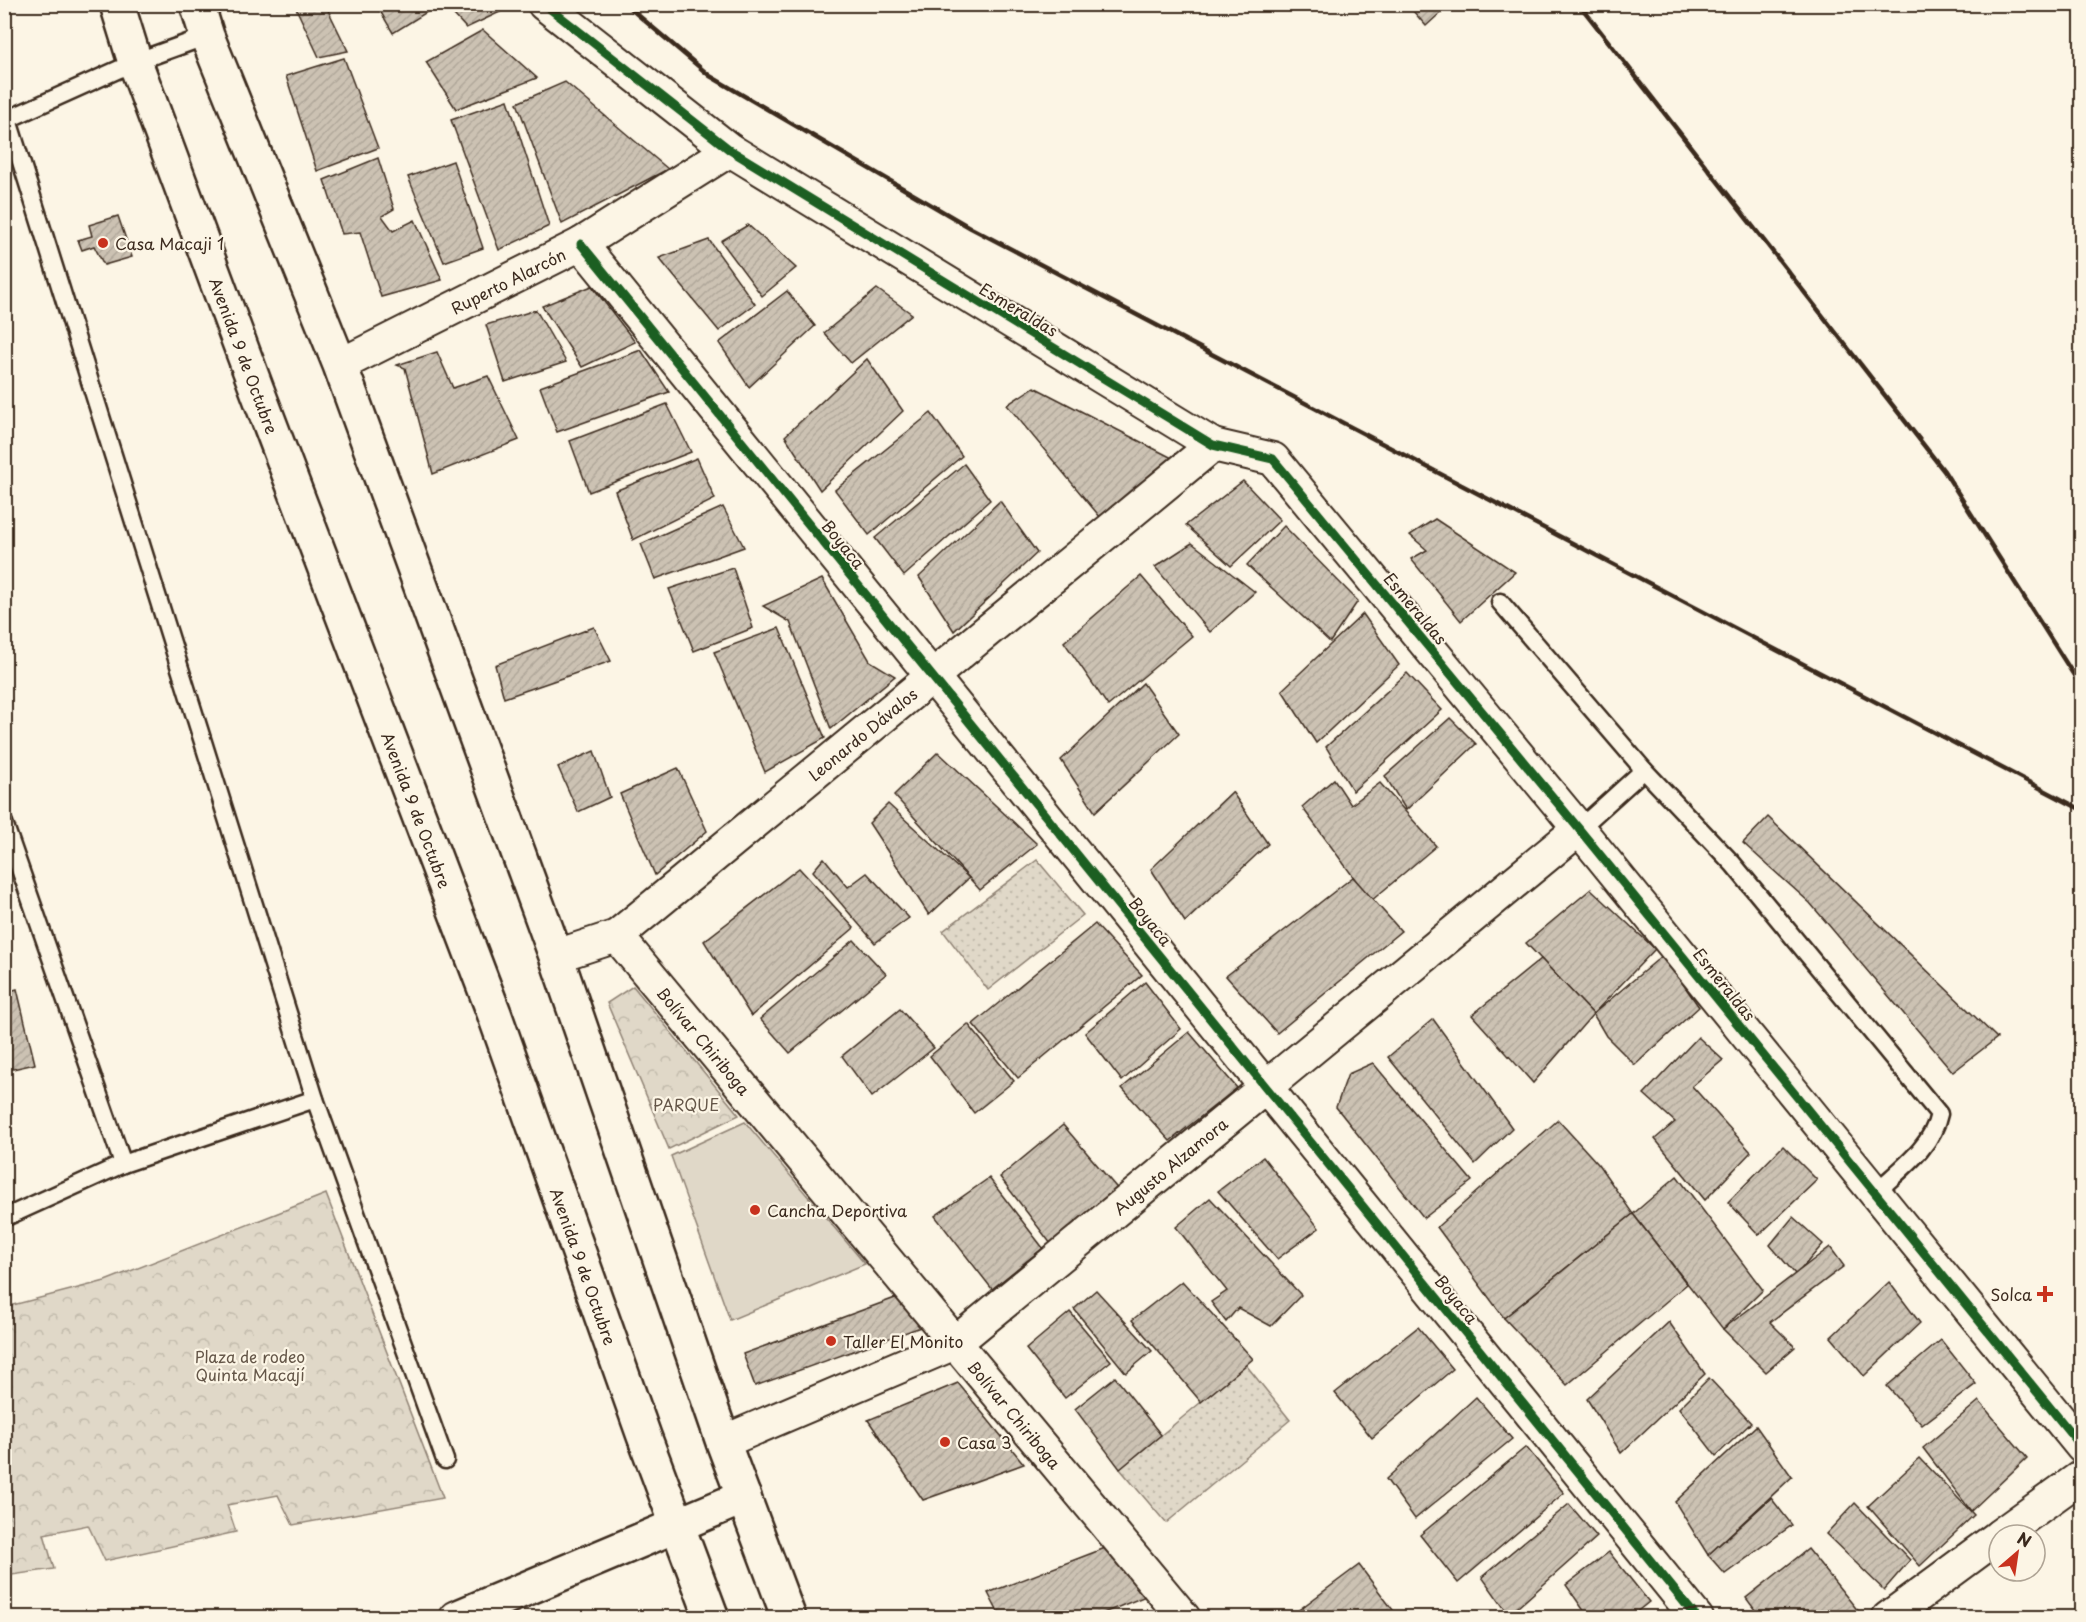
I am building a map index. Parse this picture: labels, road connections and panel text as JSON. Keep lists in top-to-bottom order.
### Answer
{
  "streets": {
    "main road": ["Avenida 9 de Octubre"],
    "street": [
      "Ruperto Alarcón",
      "Esmeraldas",
      "Boyaca",
      "Leonardo Dávalos",
      "Bolívar Chiriboga",
      "Augusto Alzamora"
    ]
  },
  "crossings": [
    ["Ruperto Alarcón", "Esmeraldas"],
    ["Ruperto Alarcón", "Boyaca"],
    ["Esmeraldas", "Leonardo Dávalos"],
    ["Esmeraldas", "Augusto Alzamora"],
    ["Boyaca", "Leonardo Dávalos"],
    ["Boyaca", "Augusto Alzamora"],
    ["Leonardo Dávalos", "Bolívar Chiriboga"],
    ["Bolívar Chiriboga", "Augusto Alzamora"]
  ],
  "parks": ["PARQUE", "Plaza de rodeo Quinta Macají"],
  "places": {
    "other": [
      "Casa Macaji 1",
      "Cancha Deportiva",
      "Taller El Monito",
      "Casa 3"
    ],
    "health": ["Solca"]
  },
  "north": "top right"
}
